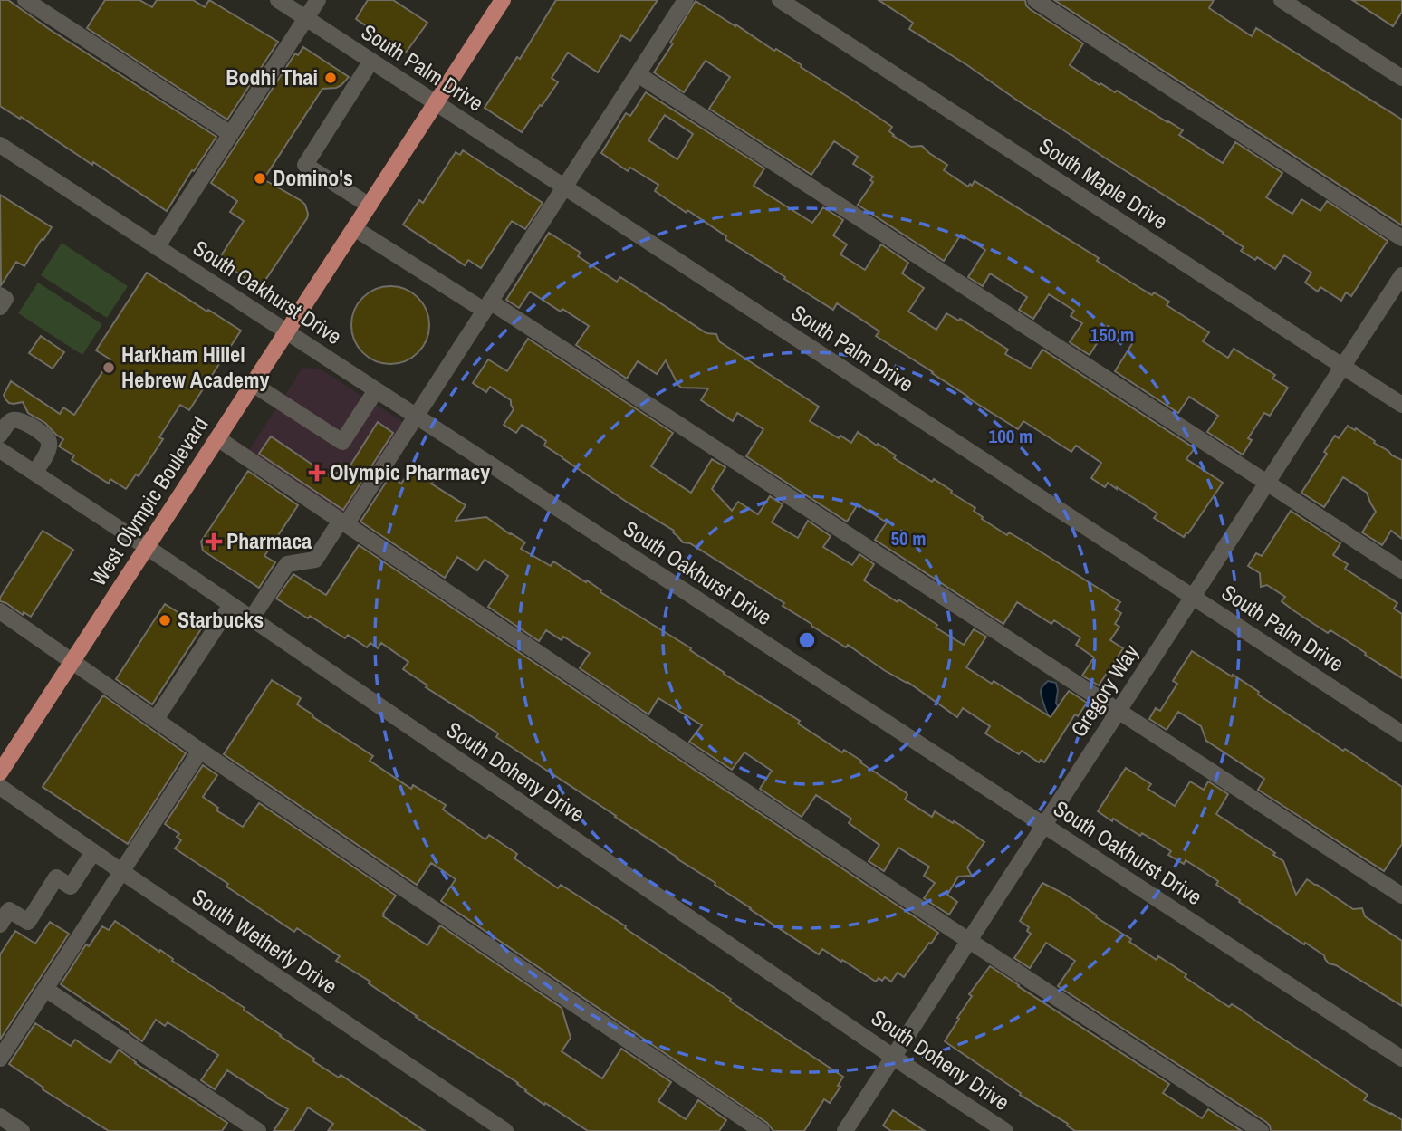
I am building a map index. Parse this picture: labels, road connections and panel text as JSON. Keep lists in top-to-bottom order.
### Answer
{
  "streets": {
    "main road": ["West Olympic Boulevard"],
    "street": [
      "South Palm Drive",
      "South Maple Drive",
      "South Oakhurst Drive",
      "Gregory Way",
      "South Doheny Drive",
      "South Wetherly Drive"
    ]
  },
  "crossings": [
    ["South Palm Drive", "West Olympic Boulevard"],
    ["South Palm Drive", "Gregory Way"],
    ["South Maple Drive", "Gregory Way"],
    ["South Oakhurst Drive", "West Olympic Boulevard"],
    ["South Oakhurst Drive", "Gregory Way"],
    ["West Olympic Boulevard", "South Doheny Drive"],
    ["Gregory Way", "South Doheny Drive"]
  ],
  "places": {
    "other": [
      "Bodhi Thai",
      "Domino's",
      "Harkham Hillel Hebrew Academy",
      "Starbucks"
    ],
    "health": ["Olympic Pharmacy", "Pharmaca"]
  },
  "rings": ["150 m", "100 m", "50 m"]
}
